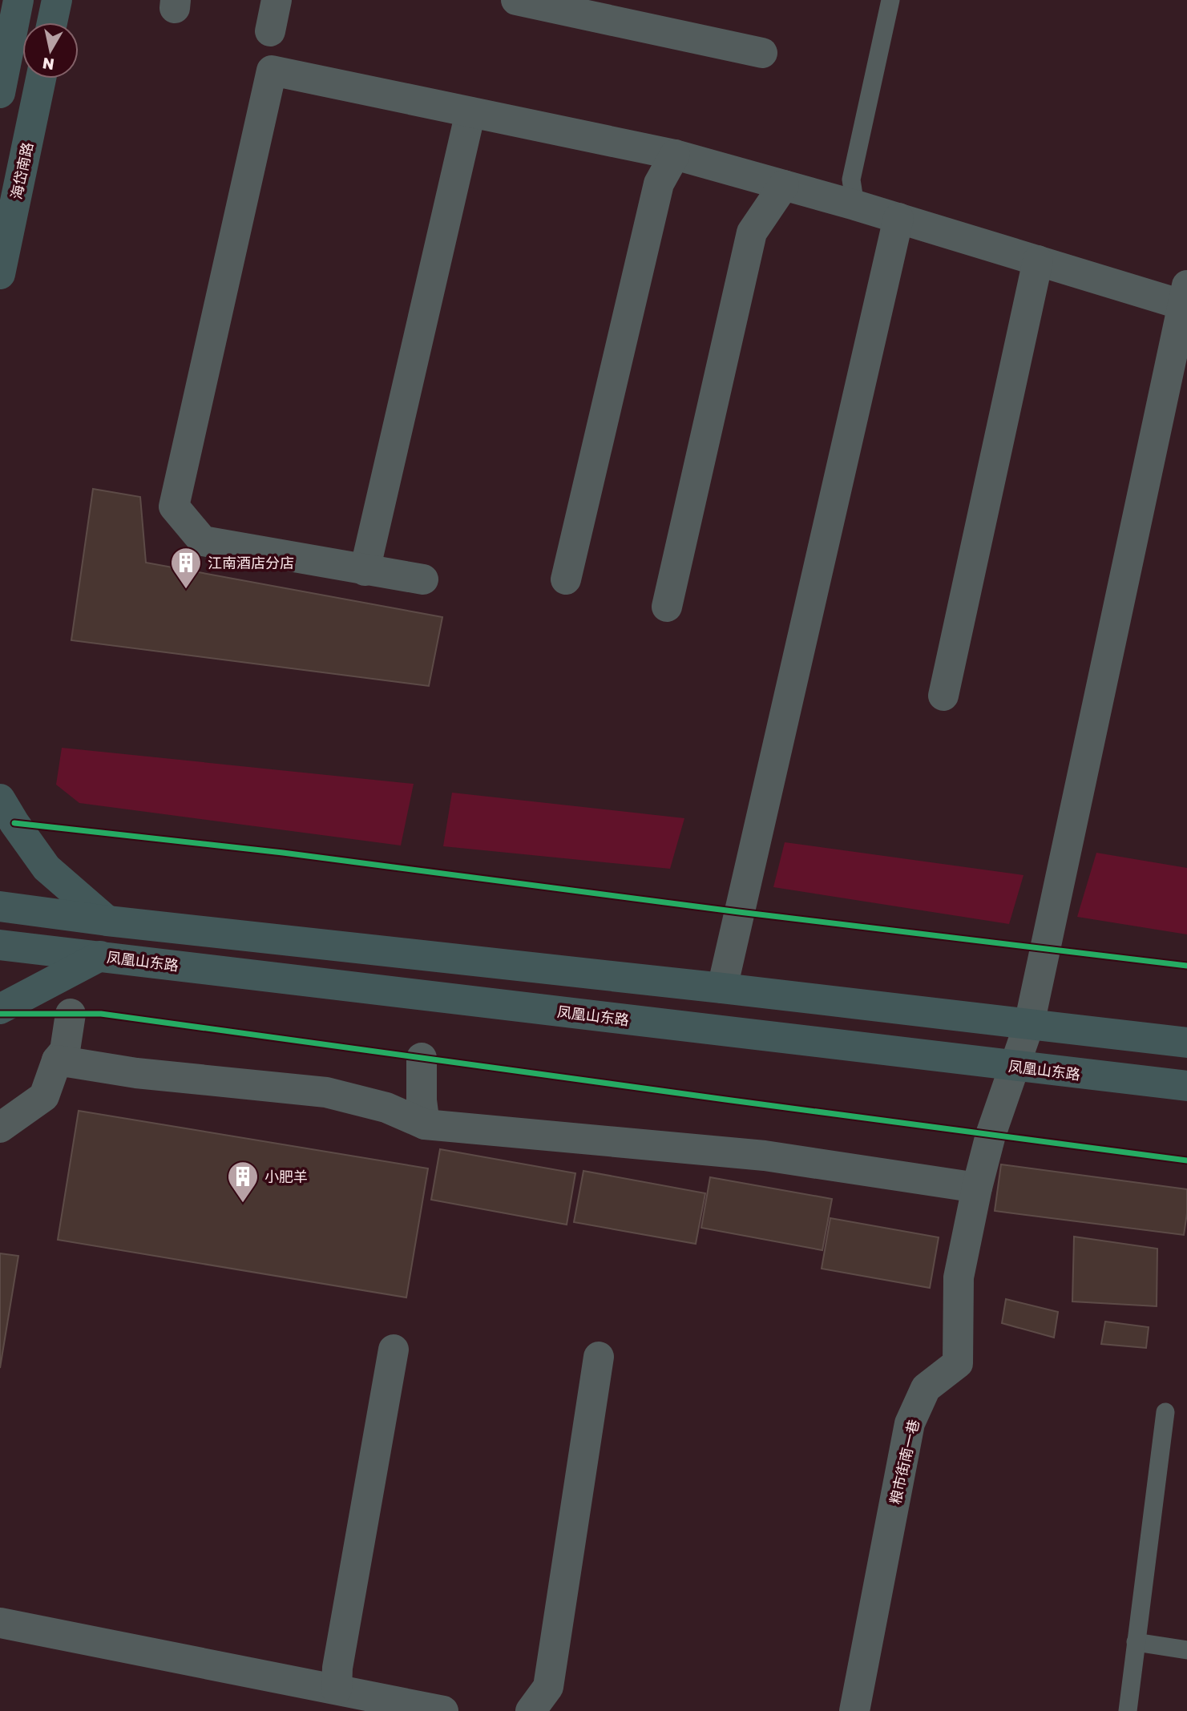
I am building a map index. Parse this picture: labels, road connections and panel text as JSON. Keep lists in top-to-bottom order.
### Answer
{
  "streets": {
    "main road": ["海岱南路", "凤凰山东路"],
    "street": ["粮市街南一巷"]
  },
  "crossings": [
    ["凤凰山东路", "粮市街南一巷"]
  ],
  "places": {
    "building": ["江南酒店分店", "小肥羊"]
  },
  "north": "bottom"
}
